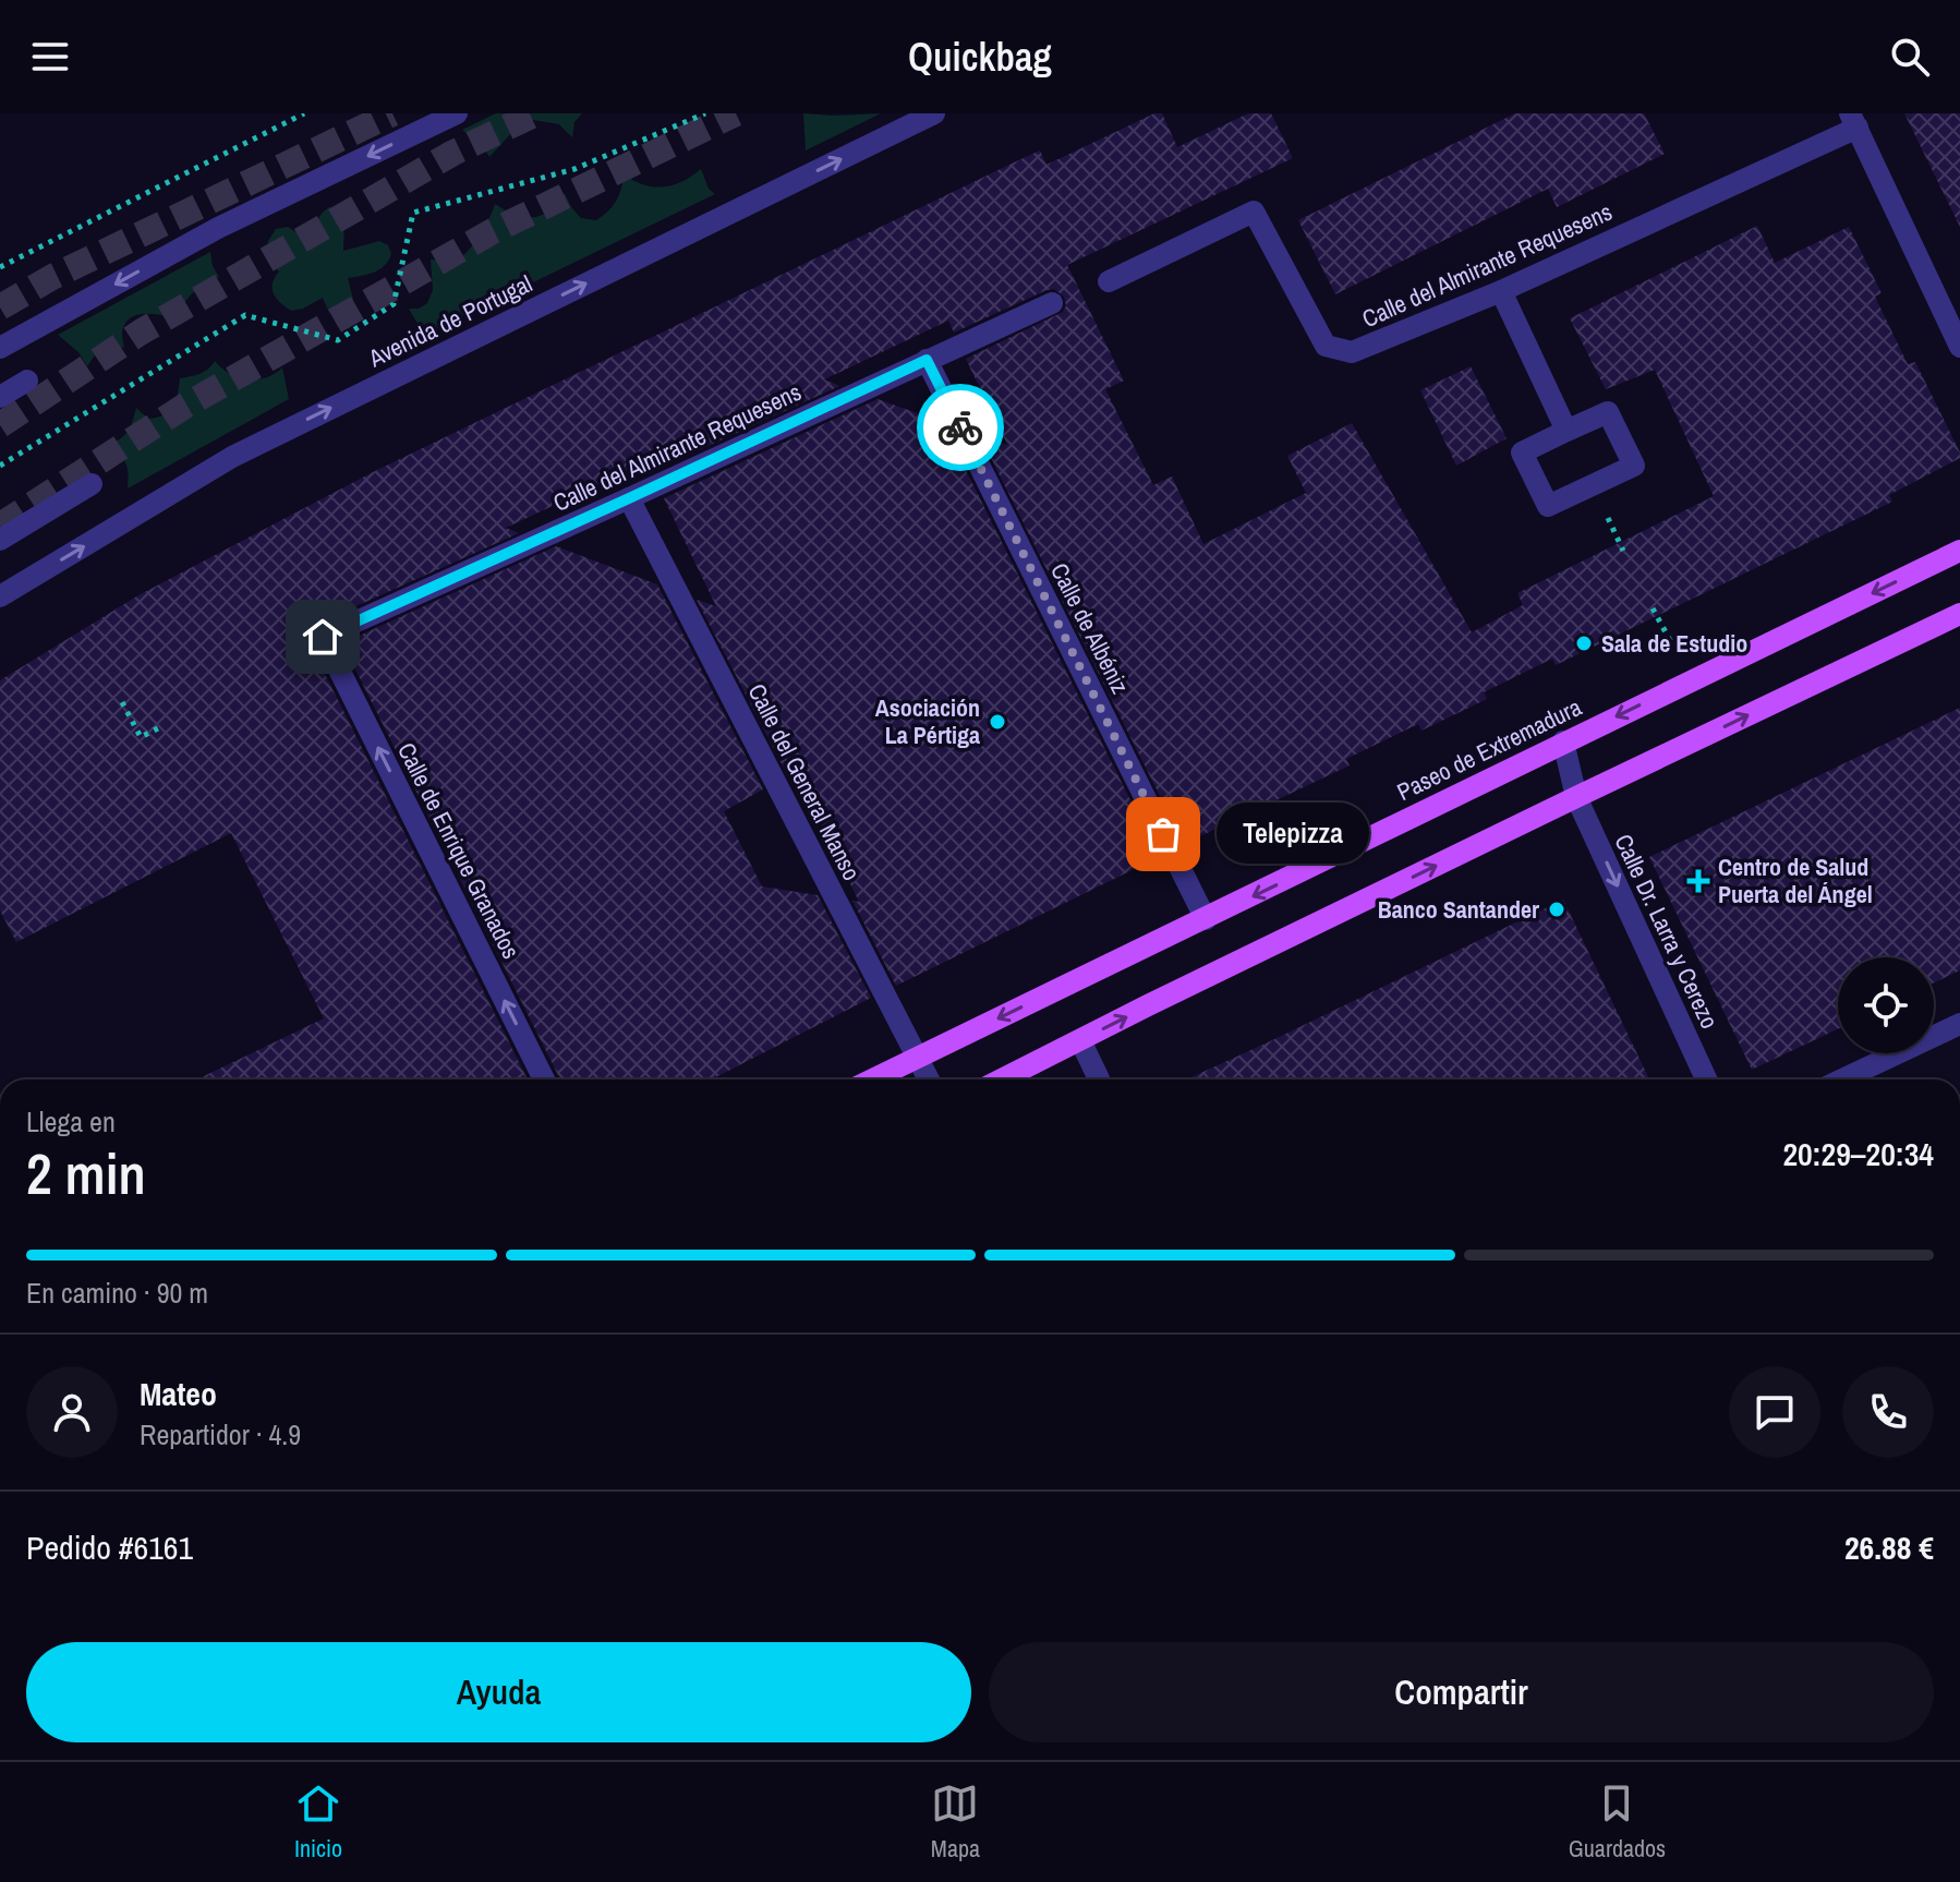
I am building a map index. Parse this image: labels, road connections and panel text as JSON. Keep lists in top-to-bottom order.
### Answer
{
  "streets": {
    "main road": ["Paseo de Extremadura"],
    "street": [
      "Calle del Almirante Requesens",
      "Avenida de Portugal",
      "Calle de Albéniz",
      "Calle del General Manso",
      "Calle de Enrique Granados",
      "Calle Dr. Larra y Cerezo"
    ]
  },
  "crossings": [
    ["Calle del Almirante Requesens", "Calle de Albéniz"],
    ["Calle del Almirante Requesens", "Calle del General Manso"],
    ["Calle del Almirante Requesens", "Calle de Enrique Granados"],
    ["Calle de Albéniz", "Paseo de Extremadura"],
    ["Paseo de Extremadura", "Calle del General Manso"],
    ["Paseo de Extremadura", "Calle Dr. Larra y Cerezo"]
  ],
  "one_way": ["Avenida de Portugal", "Calle de Enrique Granados", "Calle Dr. Larra y Cerezo"],
  "places": {
    "other": [
      "Sala de Estudio",
      "Asociación La Pértiga",
      "Telepizza",
      "Banco Santander"
    ],
    "health": ["Centro de Salud Puerta del Ángel"]
  },
  "page": {
    "header": "Quickbag",
    "bubble": "Telepizza",
    "heading": ["2 min", "Llega en", "20:29–20:34"],
    "panel": [
      "Mateo",
      "Repartidor · 4.9",
      "Pedido #6161",
      "26.88 €"
    ],
    "bar": "En camino · 90 m",
    "buttons": ["Ayuda", "Compartir"],
    "tabs": ["Inicio", "Mapa", "Guardados"]
  }
}
